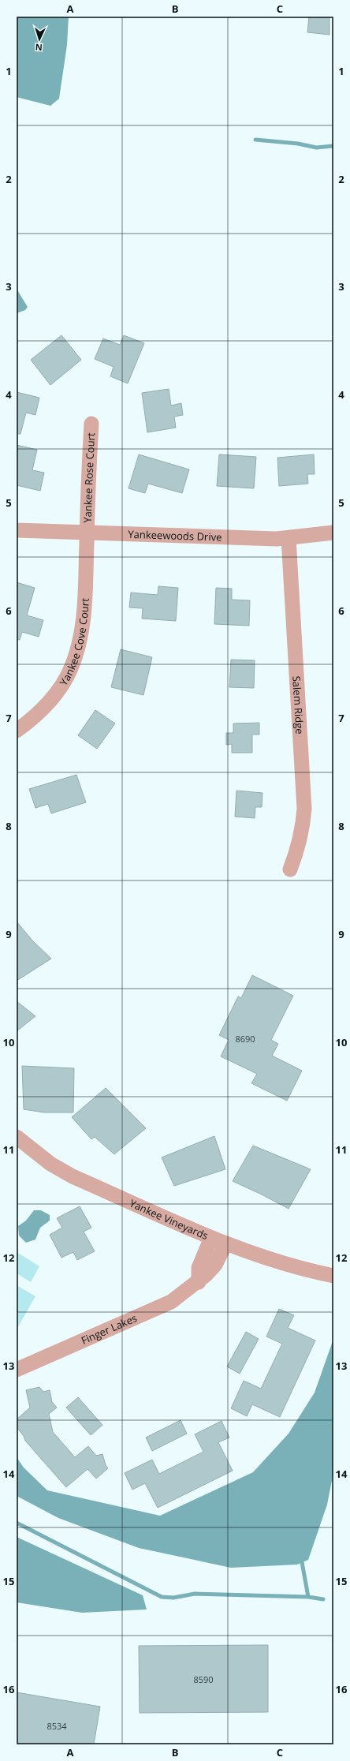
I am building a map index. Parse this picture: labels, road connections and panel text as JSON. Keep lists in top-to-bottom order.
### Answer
{
  "streets": {
    "street": [
      "Yankee Rose Court",
      "Yankeewoods Drive",
      "Yankee Cove Court",
      "Salem Ridge",
      "Yankee Vineyards",
      "Finger Lakes"
    ]
  },
  "crossings": [
    ["Yankee Rose Court", "Yankeewoods Drive"],
    ["Yankee Rose Court", "Yankee Cove Court"],
    ["Yankeewoods Drive", "Yankee Cove Court"],
    ["Yankeewoods Drive", "Salem Ridge"],
    ["Yankee Vineyards", "Finger Lakes"]
  ],
  "house_numbers": ["8690", "8590", "8534"],
  "north": "bottom",
  "grid": {
    "columns": ["A", "B", "C"],
    "rows": [
      "1",
      "2",
      "3",
      "4",
      "5",
      "6",
      "7",
      "8",
      "9",
      "10",
      "11",
      "12",
      "13",
      "14",
      "15",
      "16"
    ]
  }
}
